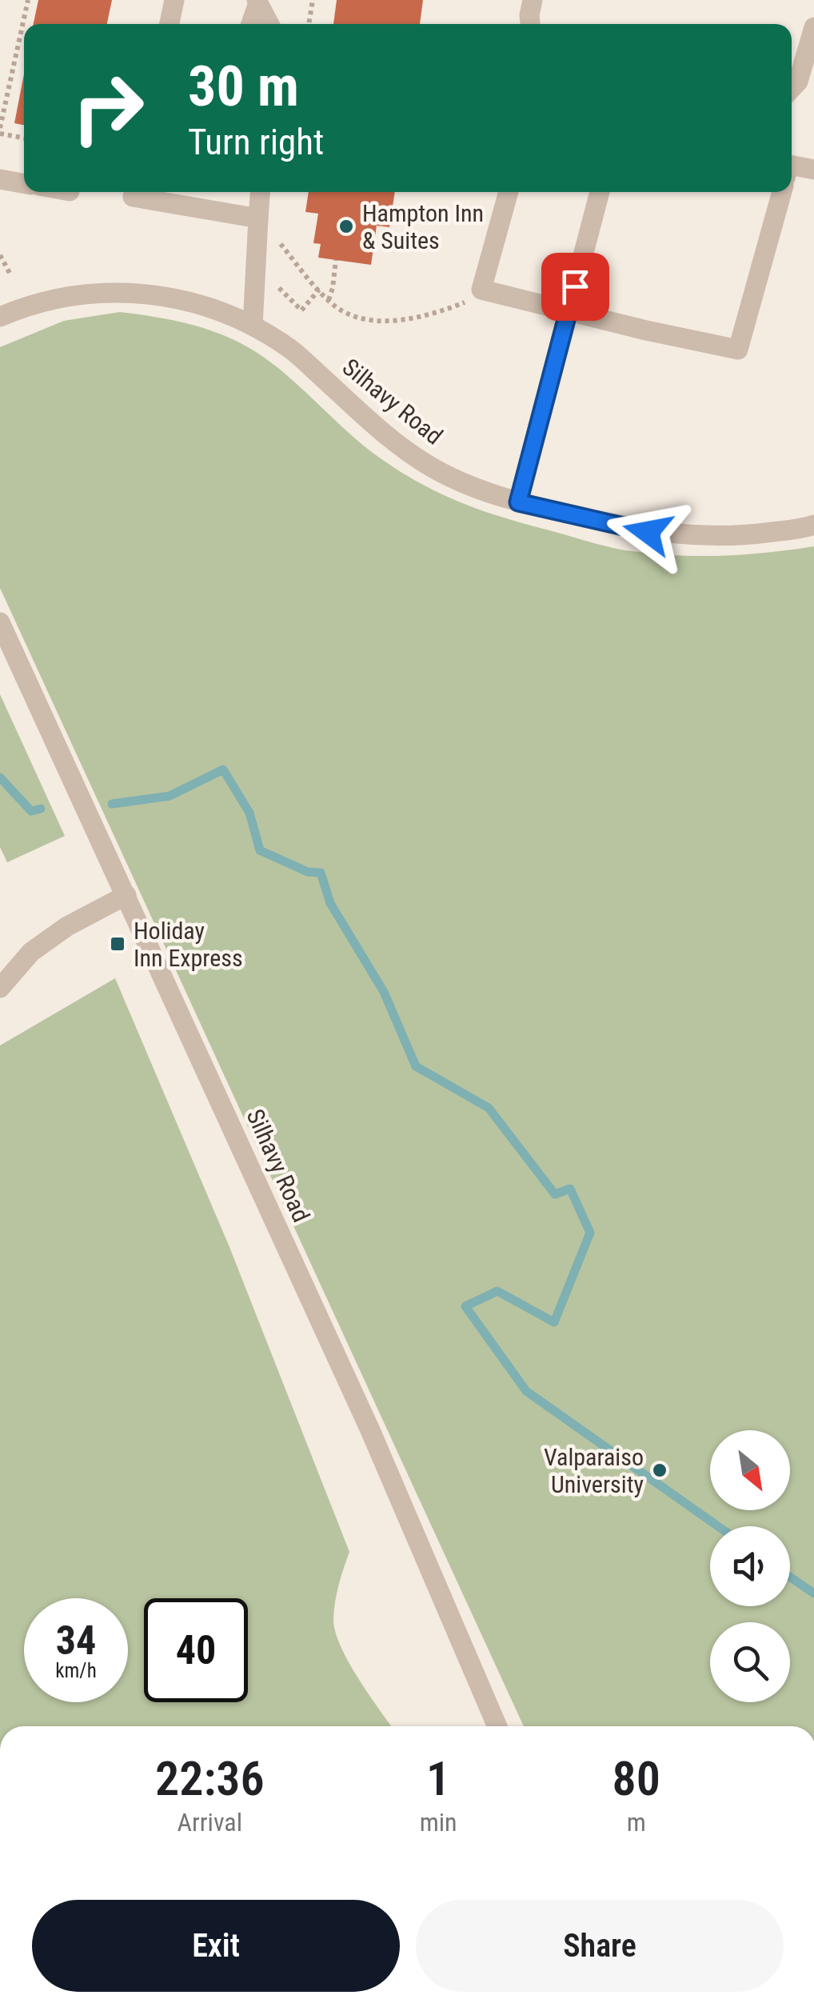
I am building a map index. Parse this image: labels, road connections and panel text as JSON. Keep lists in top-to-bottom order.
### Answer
{
  "streets": {
    "street": ["Silhavy Road"]
  },
  "places": {
    "other": ["Hampton Inn & Suites", "Valparaiso University"],
    "transit": ["Holiday Inn Express"]
  },
  "north": "bottom right",
  "page": {
    "turn": ["30 m", "Turn right"],
    "speed": "34 km/h",
    "limit": "40",
    "eta": [
      "22:36",
      "Arrival",
      "1",
      "min",
      "80",
      "m"
    ],
    "buttons": ["Exit", "Share"]
  }
}
